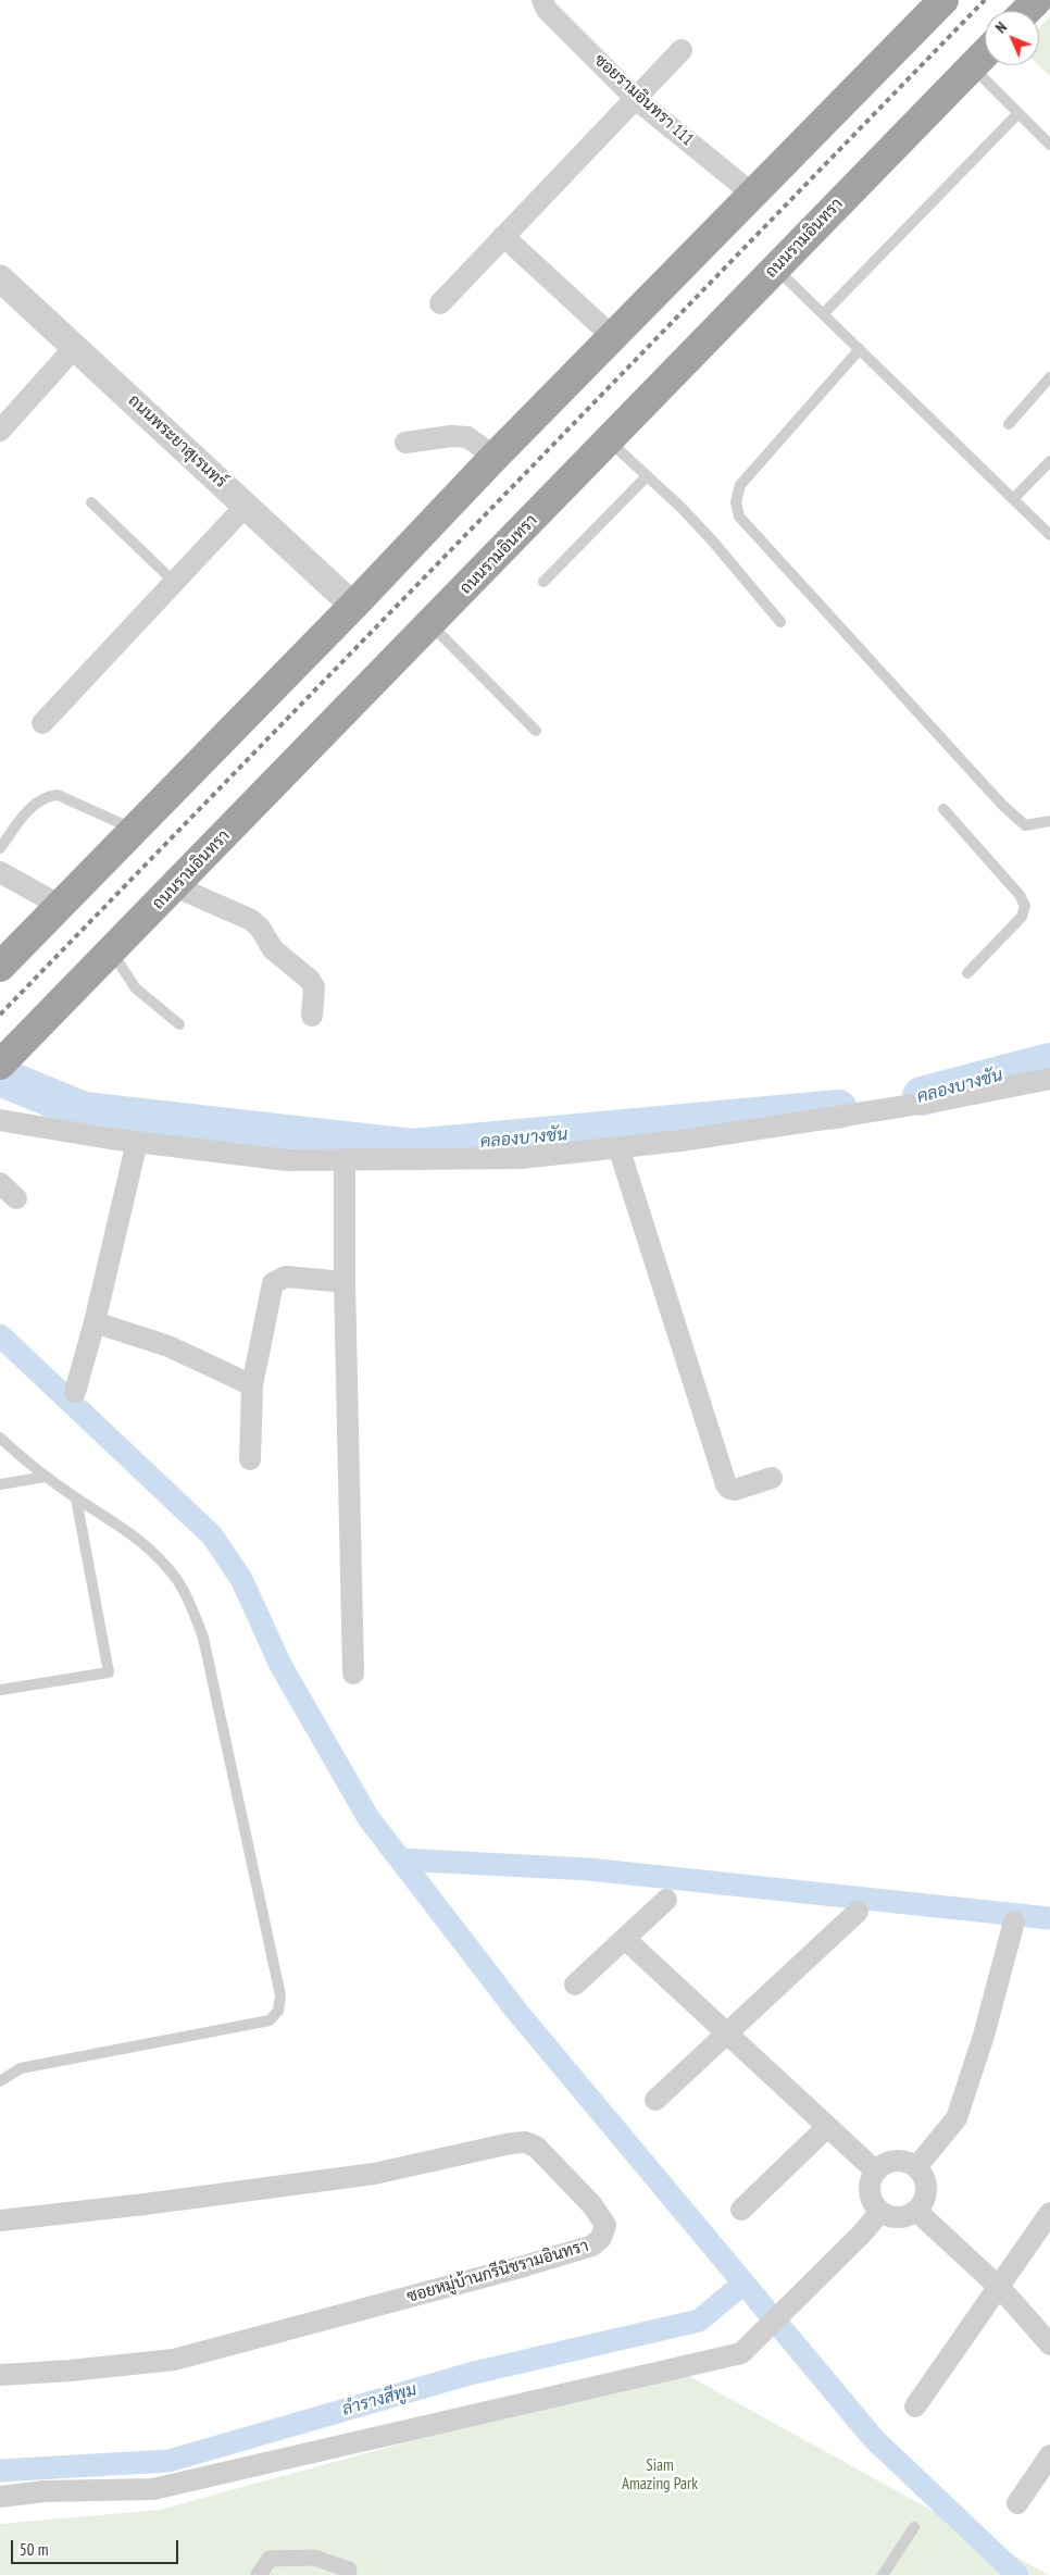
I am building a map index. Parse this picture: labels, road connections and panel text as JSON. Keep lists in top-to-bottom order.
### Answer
{
  "streets": {
    "highway": ["ถนนรามอินทรา"],
    "street": ["ซอยรามอินทรา 111", "ถนนพระยาสุเรนทร์", "ซอยหมู่บ้านกรีนิชรามอินทรา"]
  },
  "water": ["คลองบางชัน", "ลำรางสีพูม"],
  "parks": ["Siam Amazing Park"],
  "scale_bar": "50 m",
  "north": "top left"
}
